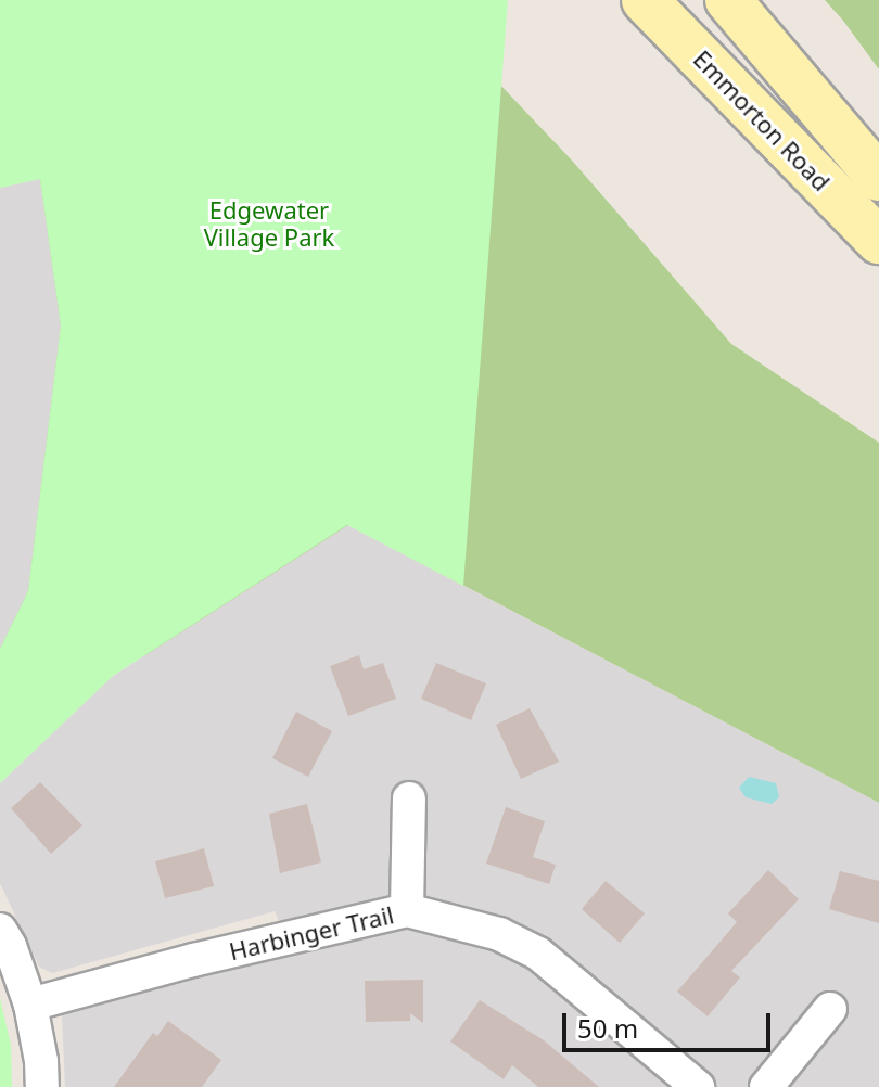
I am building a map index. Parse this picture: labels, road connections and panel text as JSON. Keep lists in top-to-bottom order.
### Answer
{
  "streets": {
    "main road": ["Emmorton Road"],
    "street": ["Harbinger Trail"]
  },
  "parks": ["Edgewater Village Park"],
  "scale_bar": "50 m"
}
